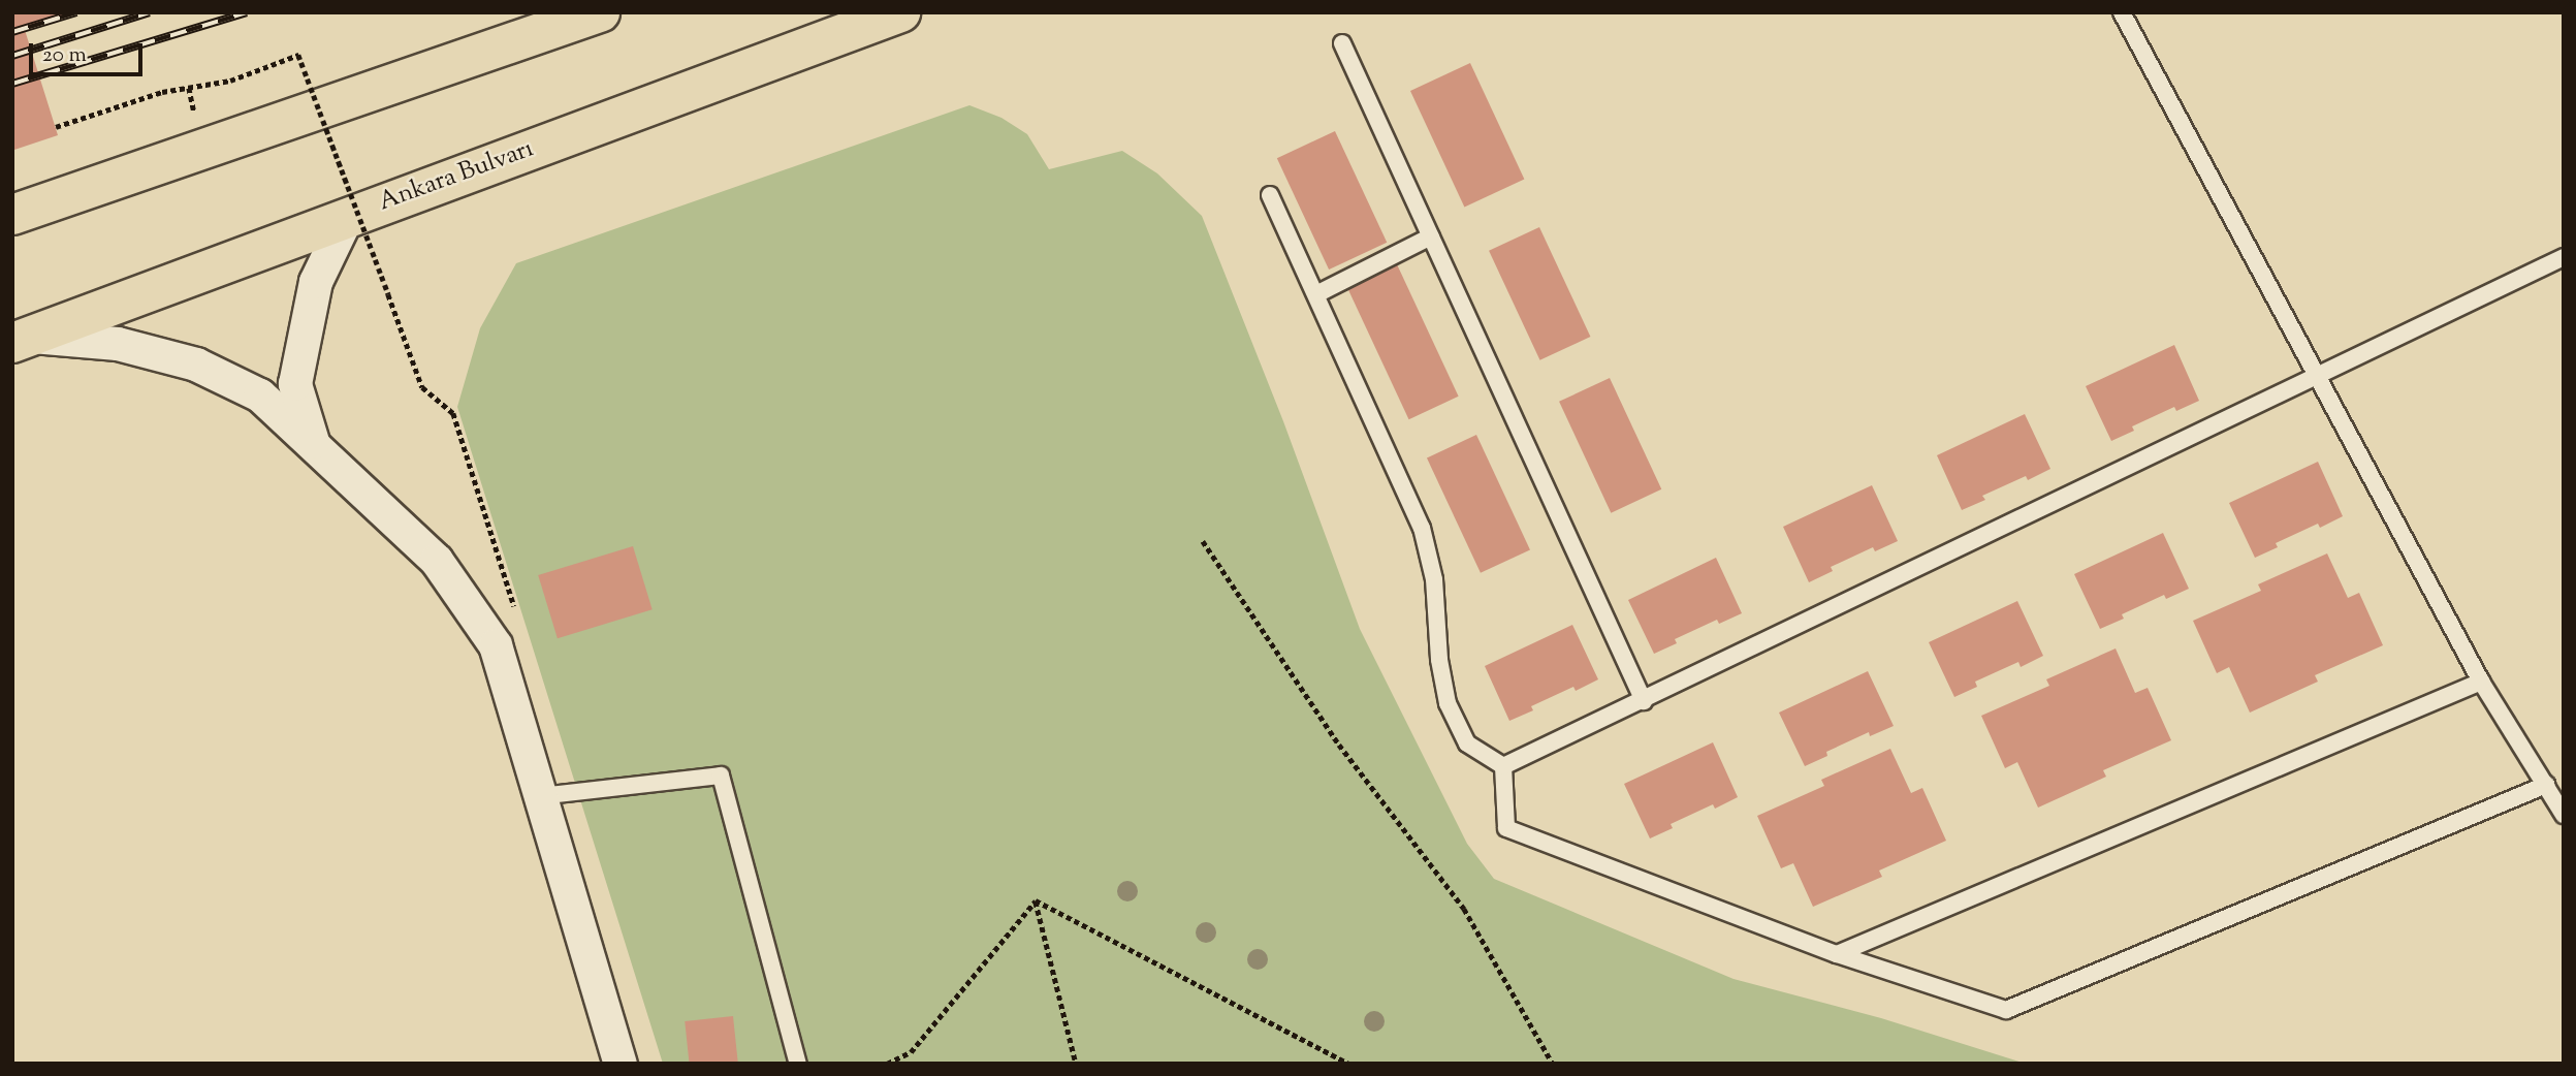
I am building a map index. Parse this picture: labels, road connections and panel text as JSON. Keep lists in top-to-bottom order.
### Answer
{
  "streets": {
    "main road": ["Ankara Bulvarı"]
  },
  "scale_bar": "20 m"
}
